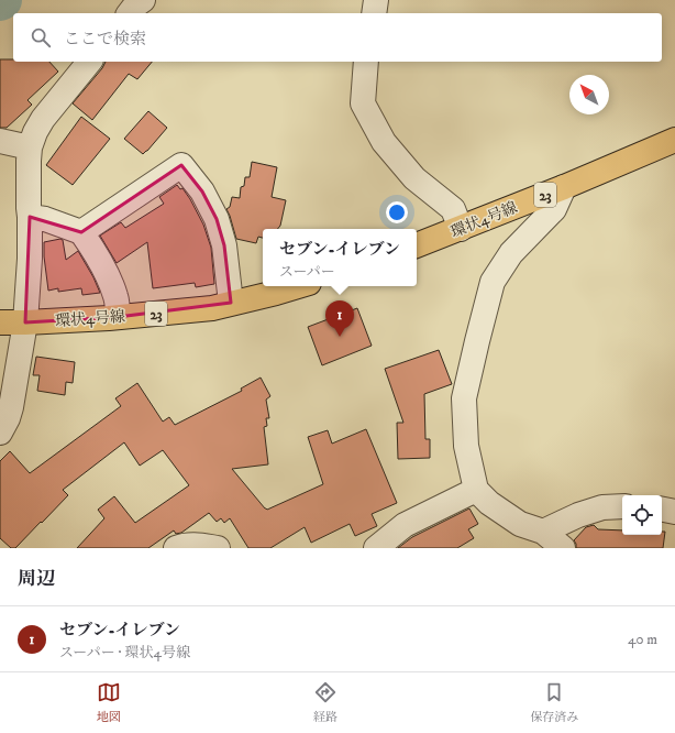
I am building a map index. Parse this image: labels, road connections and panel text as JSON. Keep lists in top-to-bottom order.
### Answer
{
  "streets": {
    "main road": ["23", "環状4号線"]
  },
  "north": "top left",
  "page": {
    "search": "ここで検索",
    "popup": ["セブン-イレブン", "スーパー"],
    "pins": "1",
    "heading": "周辺",
    "list": [
      {
        "mark": "1",
        "name": "セブン-イレブン",
        "note": "スーパー · 環状4号線",
        "value": "40 m"
      }
    ],
    "nav": ["地図", "経路", "保存済み"]
  }
}
